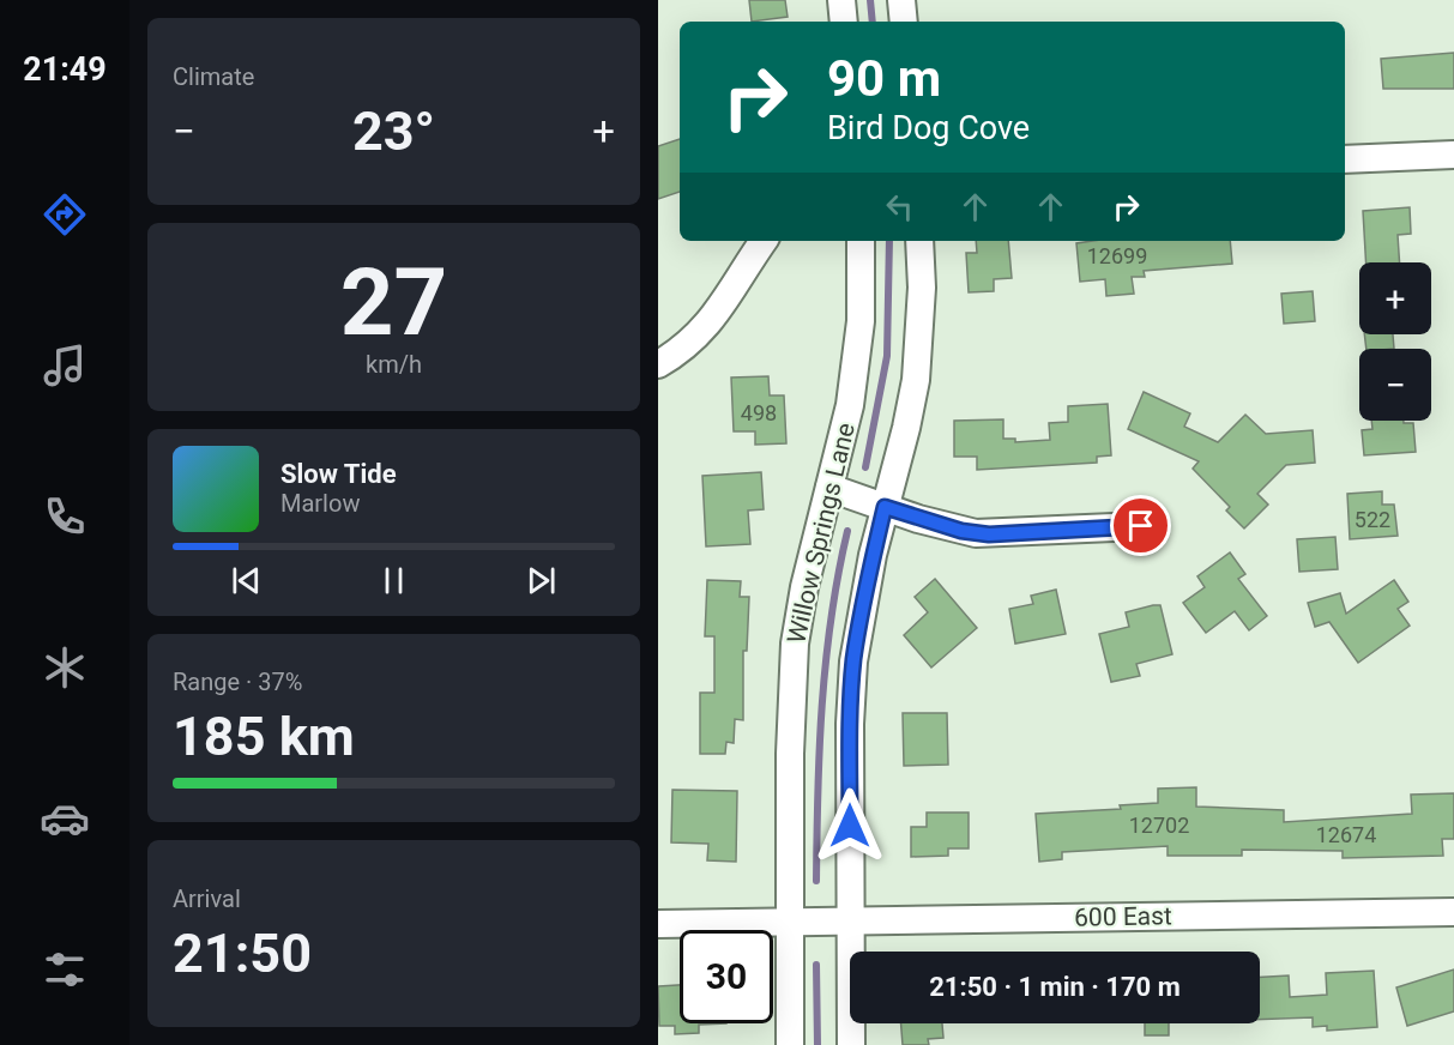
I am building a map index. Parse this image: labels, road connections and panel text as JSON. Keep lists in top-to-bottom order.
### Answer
{
  "streets": {
    "street": ["Willow Springs Lane", "600 East"]
  },
  "crossings": [
    ["Willow Springs Lane", "600 East"]
  ],
  "house_numbers": [
    "12699",
    "498",
    "522",
    "12702",
    "12674"
  ],
  "page": {
    "tabs": "21:49",
    "tile": [
      "Climate",
      ["27", "km/h"],
      ["Range · 37%", "185 km"],
      ["Arrival", "21:50"]
    ],
    "turn": ["90 m", "Bird Dog Cove"],
    "heat": ["−", "23°", "+"],
    "map_buttons": ["+", "−"],
    "song": ["Slow Tide", "Marlow"],
    "limit": "30",
    "trip": "21:50 · 1 min · 170 m"
  }
}
